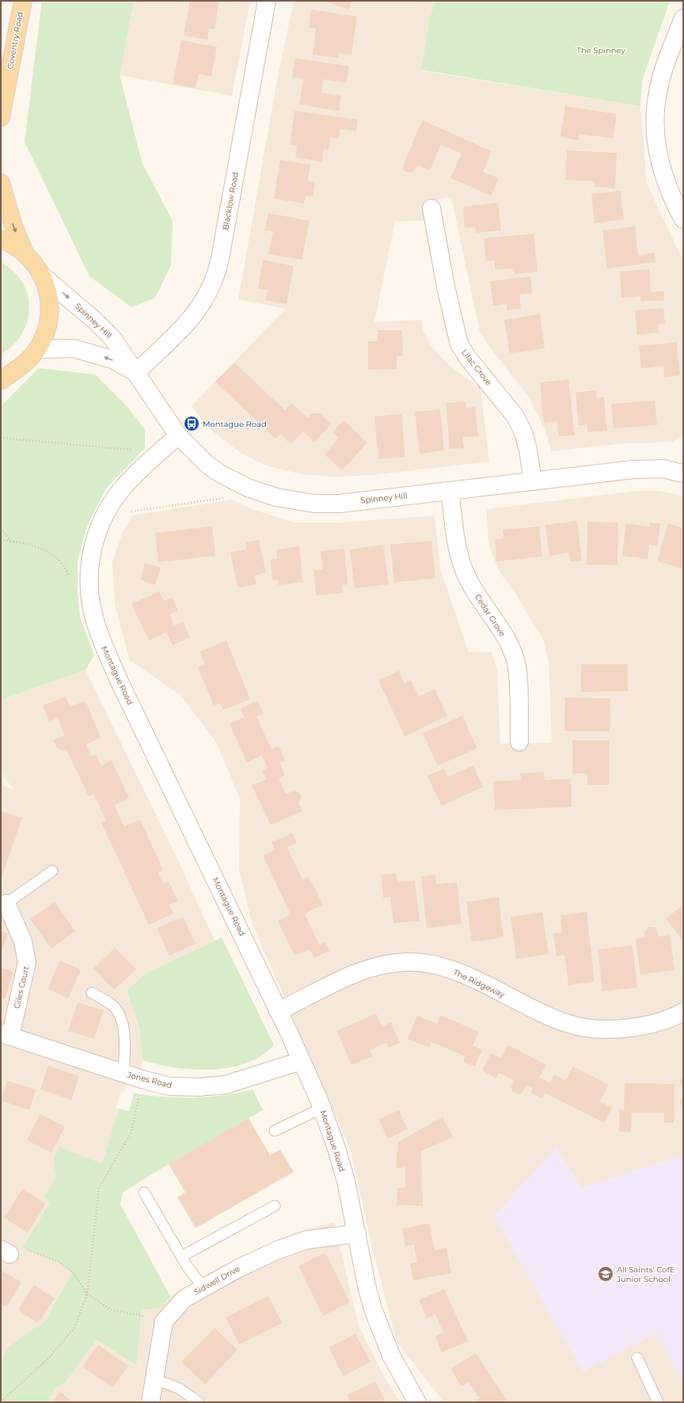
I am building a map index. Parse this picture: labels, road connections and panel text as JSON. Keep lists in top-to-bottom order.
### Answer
{
  "streets": {
    "main road": ["Coventry Road"],
    "street": [
      "Blacklow Road",
      "Spinney Hill",
      "Lilac Grove",
      "Cedar Grove",
      "Montague Road",
      "The Ridgeway",
      "Giles Court",
      "Jones Road",
      "Sidwell Drive"
    ]
  },
  "crossings": [
    ["Blacklow Road", "Spinney Hill"],
    ["Spinney Hill", "Lilac Grove"],
    ["Spinney Hill", "Cedar Grove"],
    ["Spinney Hill", "Montague Road"],
    ["Montague Road", "The Ridgeway"],
    ["Montague Road", "Jones Road"],
    ["Montague Road", "Sidwell Drive"],
    ["Giles Court", "Jones Road"]
  ],
  "parks": ["The Spinney"],
  "places": {
    "bus stop": ["Montague Road"],
    "school or university": ["All Saints' CofE Junior School"]
  }
}
